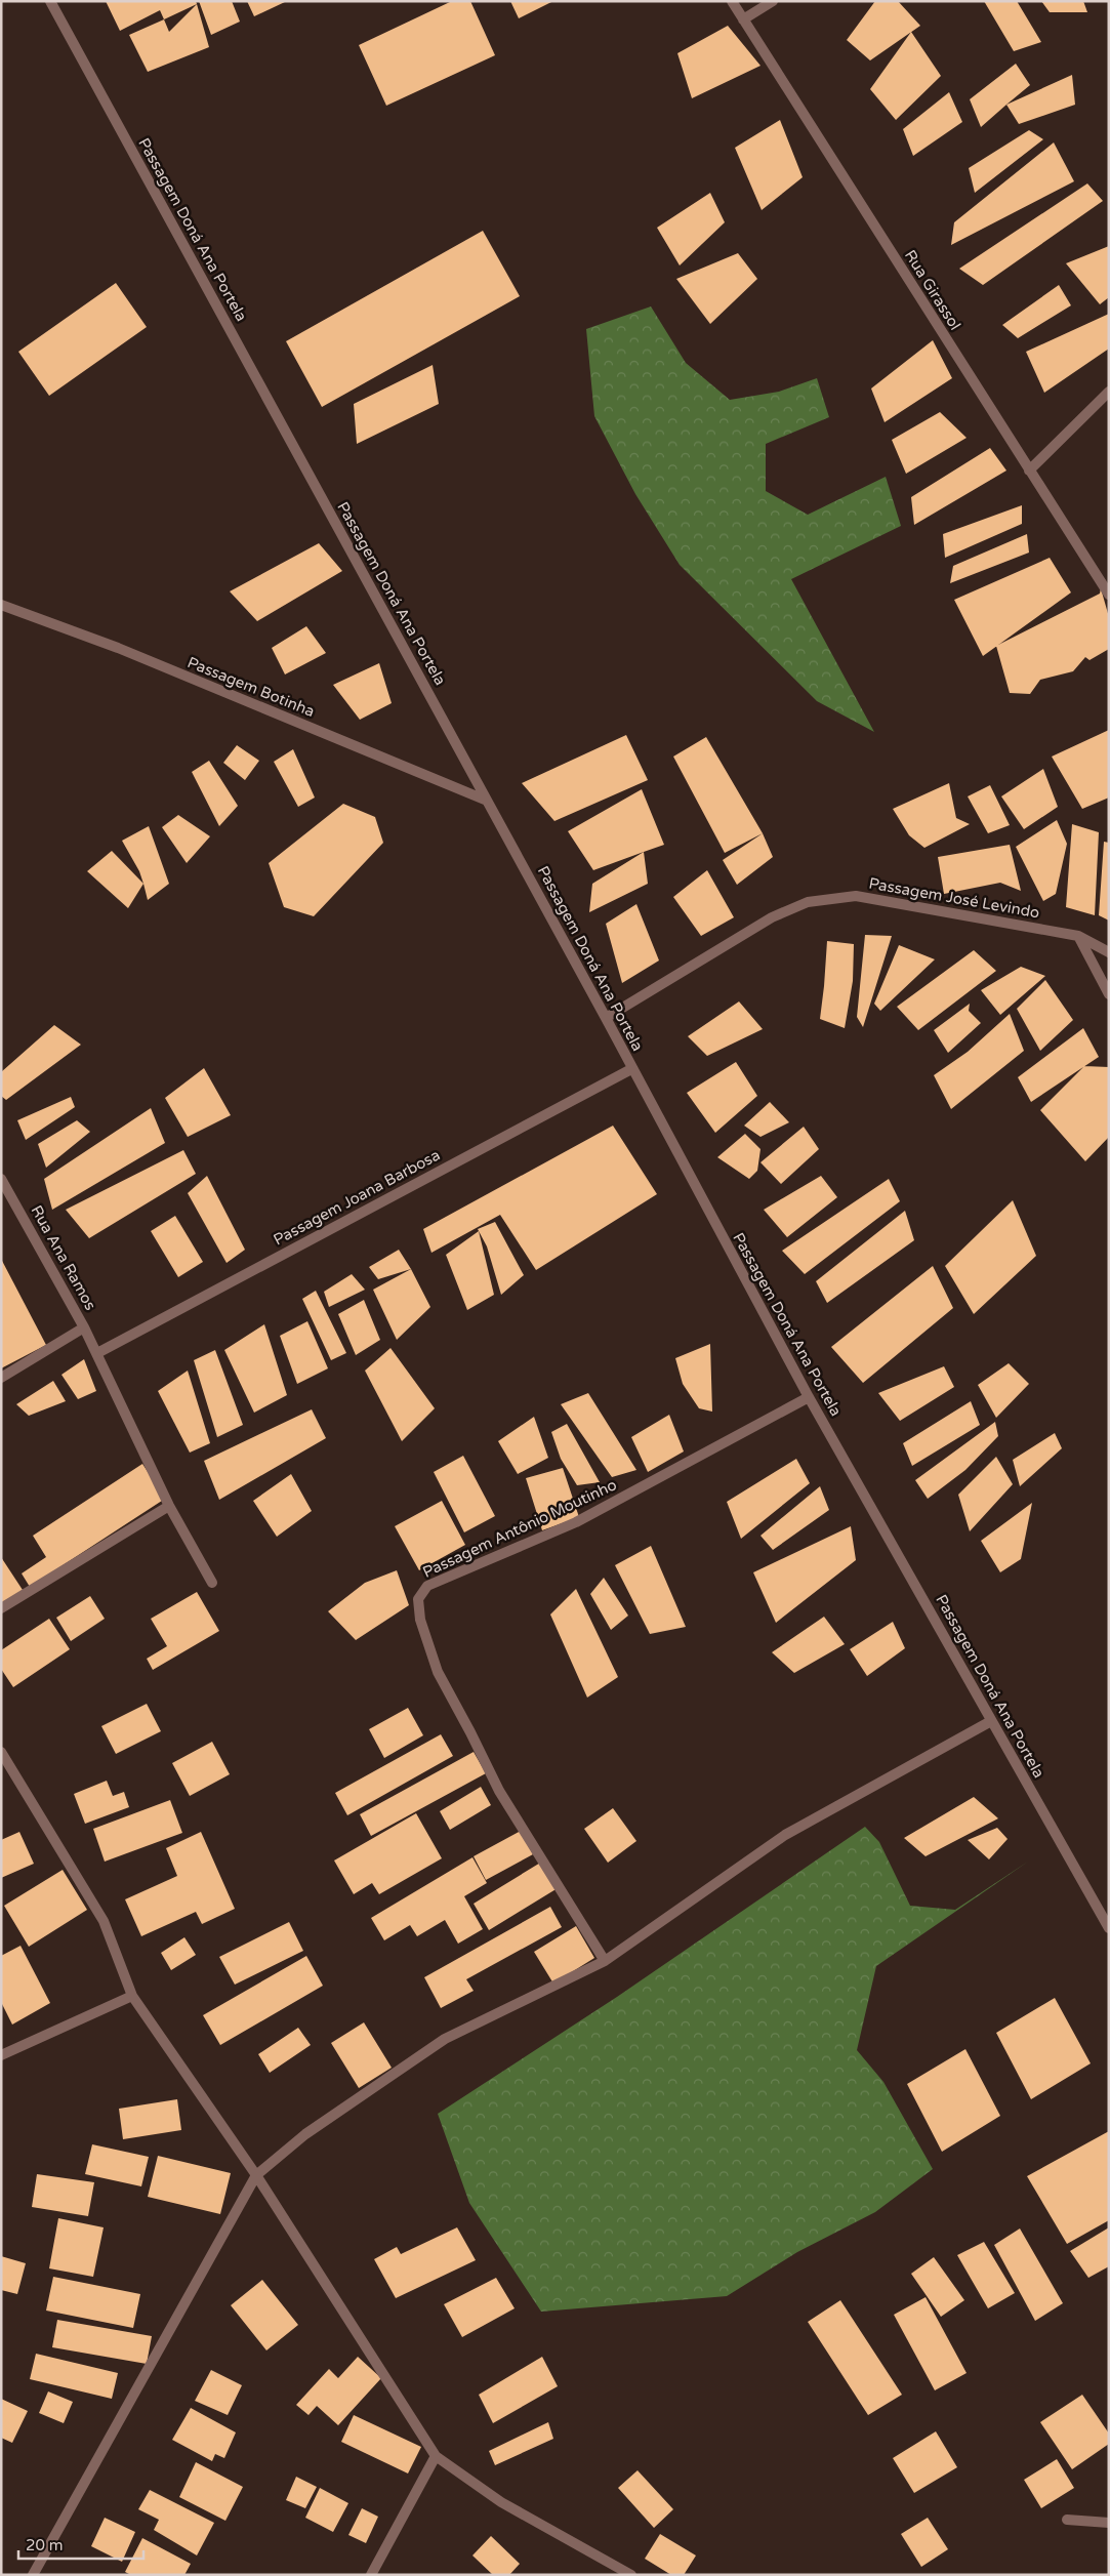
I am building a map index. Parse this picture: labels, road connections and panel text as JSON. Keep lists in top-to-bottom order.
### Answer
{
  "streets": {
    "street": [
      "Passagem Doná Ana Portela",
      "Rua Girassol",
      "Passagem Botinha",
      "Passagem José Levindo",
      "Passagem Joana Barbosa",
      "Rua Ana Ramos",
      "Passagem Antônio Moutinho"
    ]
  },
  "crossings": [
    ["Passagem Doná Ana Portela", "Passagem Botinha"],
    ["Passagem Doná Ana Portela", "Passagem José Levindo"],
    ["Passagem Doná Ana Portela", "Passagem Joana Barbosa"],
    ["Passagem Doná Ana Portela", "Passagem Antônio Moutinho"],
    ["Passagem Joana Barbosa", "Rua Ana Ramos"]
  ],
  "scale_bar": "20 m"
}
